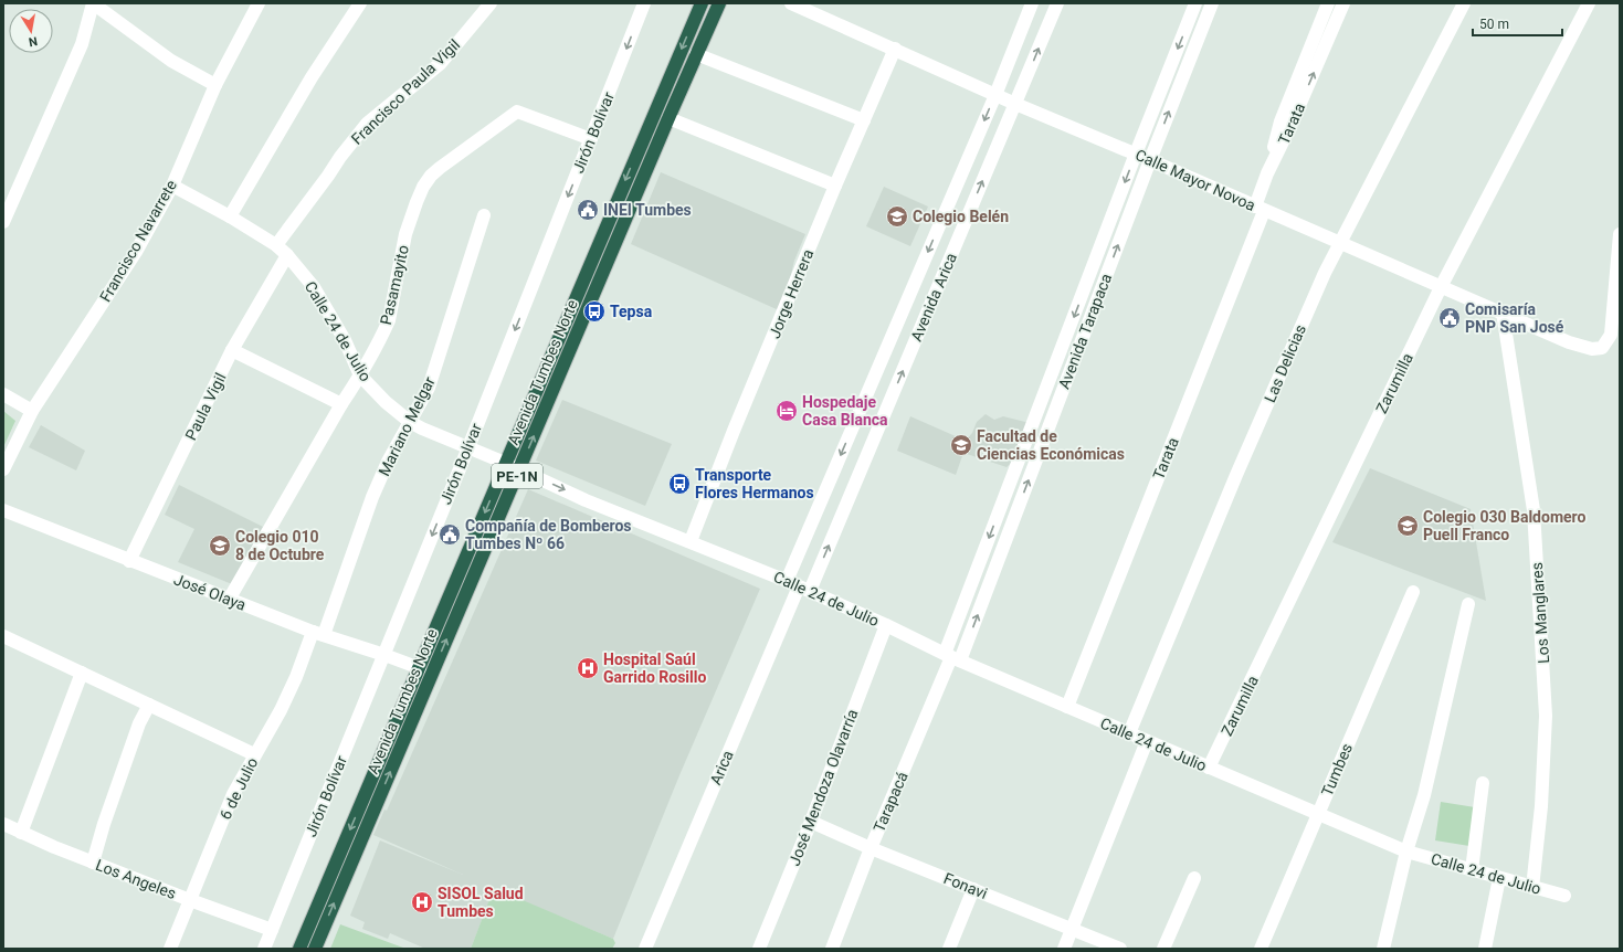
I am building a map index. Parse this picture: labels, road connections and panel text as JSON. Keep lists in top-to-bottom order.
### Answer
{
  "streets": {
    "highway": ["Avenida Tumbes Norte", "PE-1N"],
    "street": [
      "Francisco Paula Vigil",
      "Tarata",
      "Jirón Bolívar",
      "Calle Mayor Novoa",
      "Francisco Navarrete",
      "Pasamayito",
      "Jorge Herrera",
      "Avenida Arica",
      "Calle 24 de Julio",
      "Avenida Tarapaca",
      "Las Delicias",
      "Zarumilla",
      "Paula Vigil",
      "Mariano Melgar",
      "José Olaya",
      "Los Manglares",
      "Arica",
      "Tumbes",
      "José Mendoza Olavarría",
      "6 de Julio",
      "Tarapacá",
      "Los Angeles",
      "Fonavi"
    ]
  },
  "crossings": [
    ["Francisco Paula Vigil", "Calle 24 de Julio"],
    ["Tarata", "Calle Mayor Novoa"],
    ["Tarata", "Calle 24 de Julio"],
    ["Jirón Bolívar", "Pasamayito"],
    ["Jirón Bolívar", "Calle 24 de Julio"],
    ["Jirón Bolívar", "José Olaya"],
    ["Jirón Bolívar", "Los Angeles"],
    ["Calle Mayor Novoa", "Jorge Herrera"],
    ["Calle Mayor Novoa", "Avenida Arica"],
    ["Calle Mayor Novoa", "Avenida Tarapaca"],
    ["Calle Mayor Novoa", "Las Delicias"],
    ["Calle Mayor Novoa", "Zarumilla"],
    ["Calle Mayor Novoa", "Los Manglares"],
    ["Francisco Navarrete", "Calle 24 de Julio"],
    ["Pasamayito", "Calle 24 de Julio"],
    ["Pasamayito", "José Olaya"],
    ["Jorge Herrera", "Calle 24 de Julio"],
    ["Avenida Arica", "Calle 24 de Julio"],
    ["Avenida Arica", "Arica"],
    ["Calle 24 de Julio", "Avenida Tarapaca"],
    ["Calle 24 de Julio", "Las Delicias"],
    ["Calle 24 de Julio", "Avenida Tumbes Norte"],
    ["Calle 24 de Julio", "Zarumilla"],
    ["Calle 24 de Julio", "Paula Vigil"],
    ["Calle 24 de Julio", "Mariano Melgar"],
    ["Calle 24 de Julio", "Los Manglares"],
    ["Calle 24 de Julio", "Arica"],
    ["Calle 24 de Julio", "Tumbes"],
    ["Calle 24 de Julio", "José Mendoza Olavarría"],
    ["Calle 24 de Julio", "Tarapacá"],
    ["Avenida Tarapaca", "Tarapacá"],
    ["Avenida Tumbes Norte", "José Olaya"],
    ["Paula Vigil", "José Olaya"],
    ["Mariano Melgar", "José Olaya"],
    ["Mariano Melgar", "6 de Julio"],
    ["José Olaya", "6 de Julio"],
    ["José Mendoza Olavarría", "Fonavi"],
    ["6 de Julio", "Los Angeles"],
    ["Tarapacá", "Fonavi"]
  ],
  "one_way": ["Jirón Bolívar"],
  "places": {
    "public building": ["INEI Tumbes", "Comisaría PNP San José", "Compañía de Bomberos Tumbes Nº 66"],
    "school or university": [
      "Colegio Belén",
      "Facultad de Ciencias Económicas",
      "Colegio 030 Baldomero Puell Franco",
      "Colegio 010 8 de Octubre"
    ],
    "bus stop": ["Tepsa", "Transporte Flores Hermanos"],
    "hotel": ["Hospedaje Casa Blanca"],
    "hospital": ["Hospital Saúl Garrido Rosillo", "SISOL Salud Tumbes"]
  },
  "scale_bar": "50 m",
  "north": "bottom"
}
